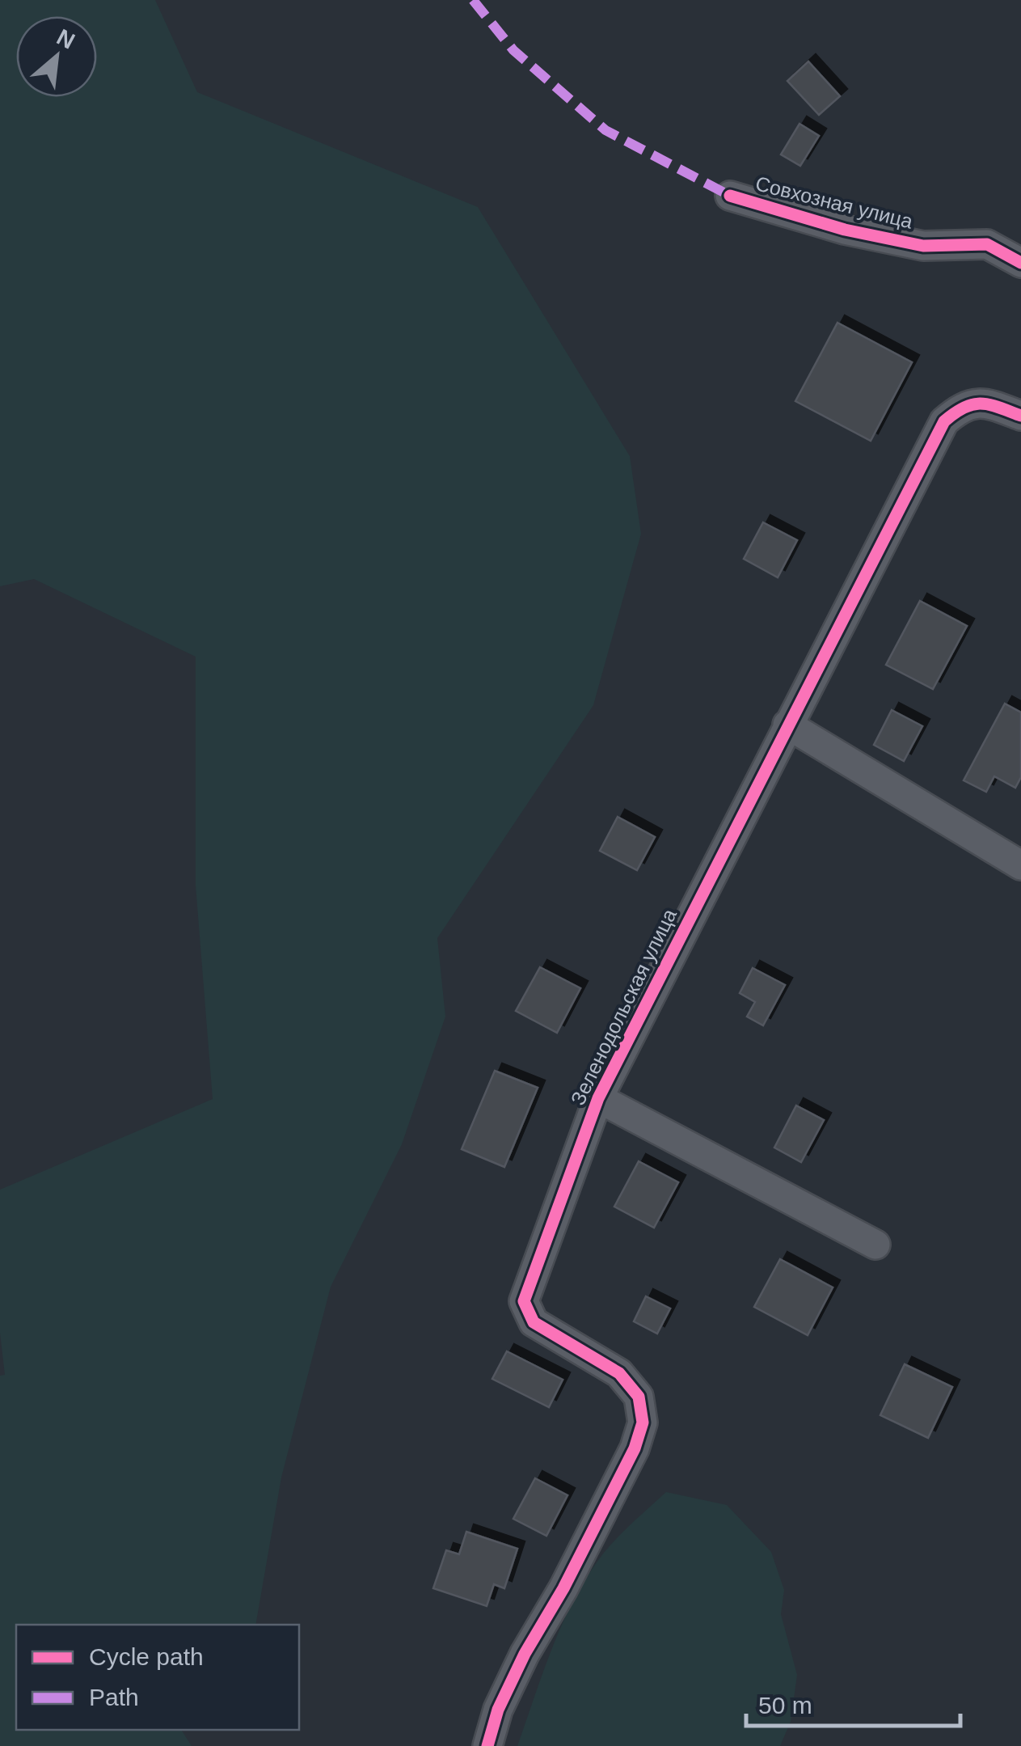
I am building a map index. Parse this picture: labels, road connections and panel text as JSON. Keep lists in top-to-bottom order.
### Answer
{
  "streets": {
    "street": ["Совхозная улица", "Зеленодольская улица"]
  },
  "legend": ["Cycle path", "Path"],
  "scale_bar": "50 m",
  "north": "top right"
}
